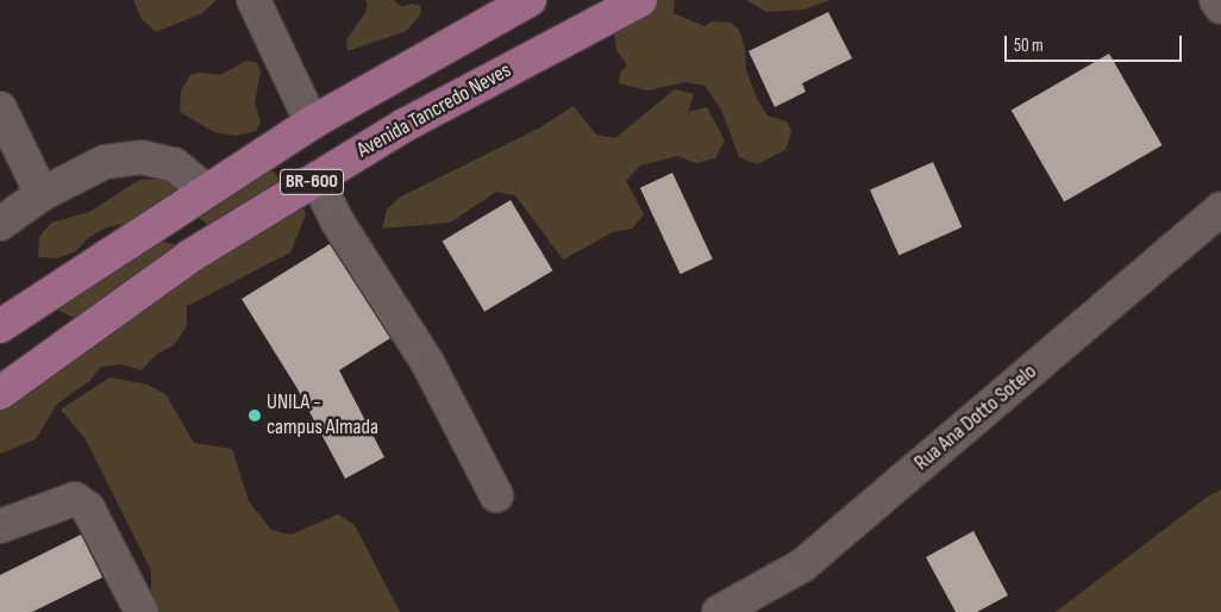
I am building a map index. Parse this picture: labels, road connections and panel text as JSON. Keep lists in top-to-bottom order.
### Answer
{
  "streets": {
    "main road": ["Avenida Tancredo Neves", "BR-600"],
    "street": ["Rua Ana Dotto Sotelo"]
  },
  "places": ["UNILA - campus Almada"],
  "scale_bar": "50 m"
}
